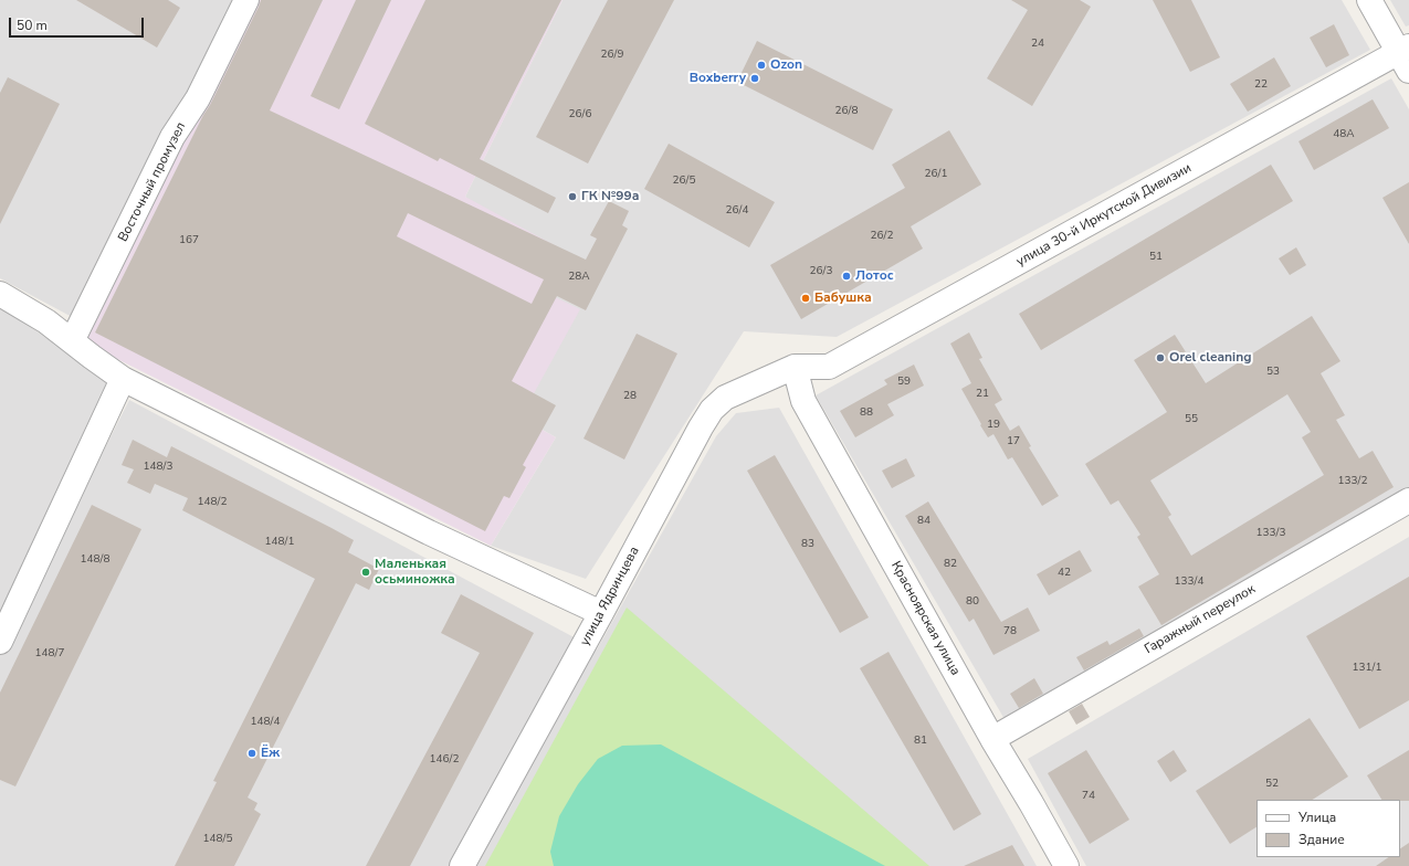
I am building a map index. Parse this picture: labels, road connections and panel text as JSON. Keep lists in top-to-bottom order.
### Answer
{
  "streets": {
    "street": [
      "Восточный промузел",
      "улица 30-й Иркутской Дивизии",
      "улица Ядринцева",
      "Красноярская улица",
      "Гаражный переулок"
    ]
  },
  "crossings": [
    ["улица 30-й Иркутской Дивизии", "улица Ядринцева"],
    ["улица 30-й Иркутской Дивизии", "Красноярская улица"],
    ["улица Ядринцева", "Красноярская улица"],
    ["Красноярская улица", "Гаражный переулок"]
  ],
  "places": [
    "Ozon",
    "Boxberry",
    "ГК №99а",
    "Лотос",
    "Бабушка",
    "Orel cleaning",
    "Маленькая осьминожка",
    "Ёж"
  ],
  "house_numbers": [
    "24",
    "26/9",
    "22",
    "26/8",
    "26/6",
    "48А",
    "26/1",
    "26/5",
    "26/4",
    "26/2",
    "167",
    "51",
    "26/3",
    "28А",
    "53",
    "59",
    "21",
    "28",
    "88",
    "55",
    "19",
    "17",
    "148/3",
    "133/2",
    "148/2",
    "84",
    "133/3",
    "148/1",
    "83",
    "148/8",
    "82",
    "42",
    "133/4",
    "80",
    "78",
    "148/7",
    "131/1",
    "148/4",
    "81",
    "146/2",
    "52",
    "74",
    "148/5"
  ],
  "legend": ["Улица", "Здание"],
  "scale_bar": "50 m"
}
